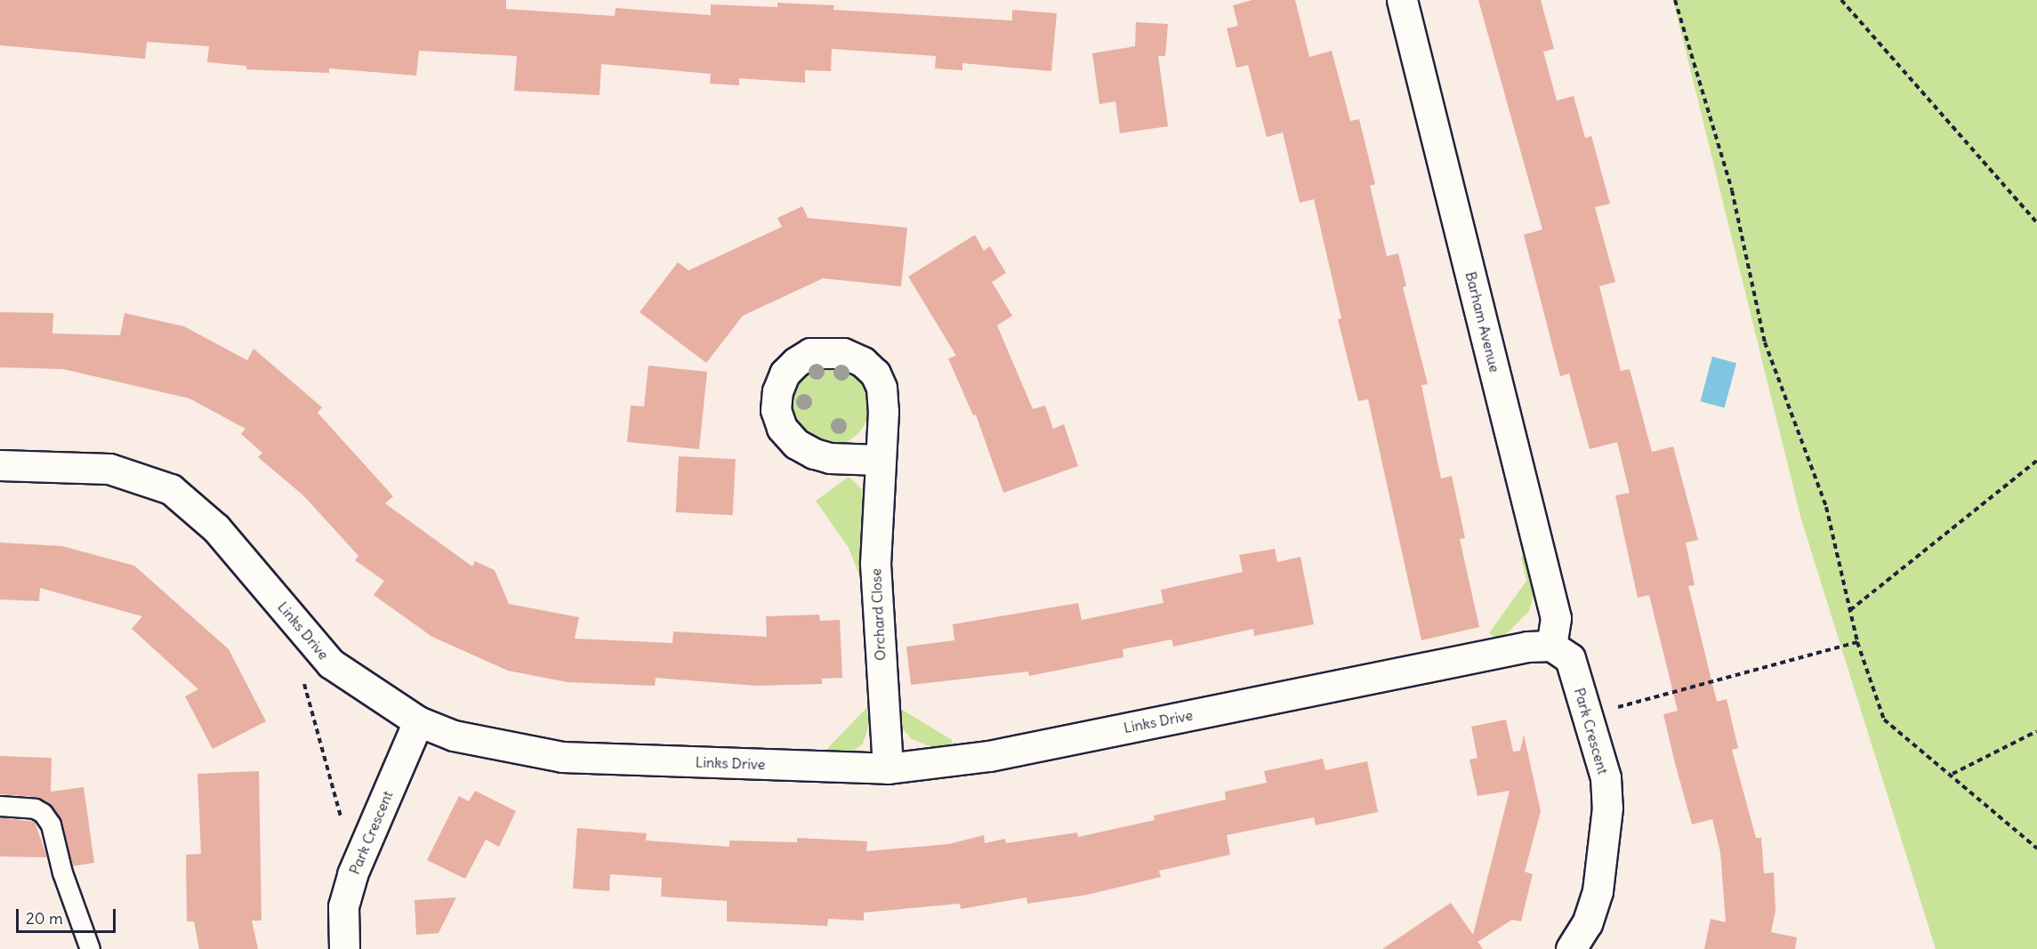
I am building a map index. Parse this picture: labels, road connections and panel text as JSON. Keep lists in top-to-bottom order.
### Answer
{
  "streets": {
    "street": [
      "Barham Avenue",
      "Orchard Close",
      "Links Drive",
      "Park Crescent"
    ]
  },
  "crossings": [
    ["Barham Avenue", "Links Drive"],
    ["Barham Avenue", "Park Crescent"],
    ["Orchard Close", "Links Drive"],
    ["Links Drive", "Park Crescent"]
  ],
  "scale_bar": "20 m"
}
